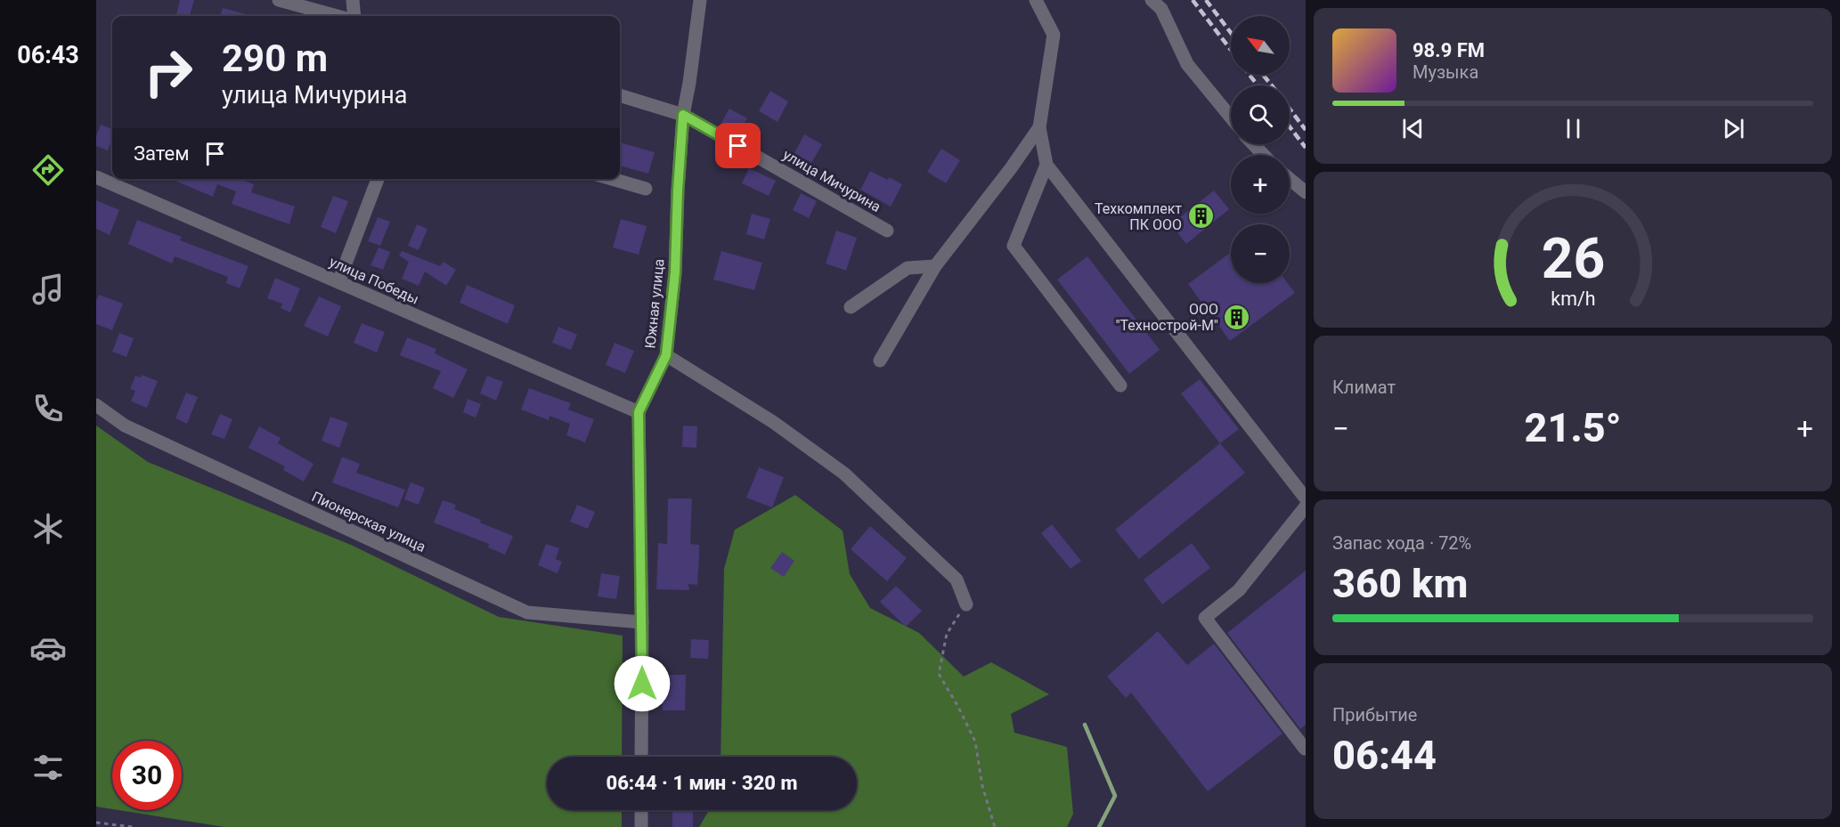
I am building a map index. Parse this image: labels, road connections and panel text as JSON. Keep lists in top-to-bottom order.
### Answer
{
  "streets": {
    "street": [
      "улица Мичурина",
      "улица Победы",
      "Южная улица",
      "Пионерская улица"
    ]
  },
  "crossings": [
    ["улица Мичурина", "Южная улица"],
    ["улица Победы", "Южная улица"],
    ["Южная улица", "Пионерская улица"]
  ],
  "places": {
    "building": ["Техкомплект ПК ООО", "ООО \"Технострой-М\""]
  },
  "north": "top left",
  "page": {
    "tabs": "06:43",
    "map_buttons": ["+", "−"],
    "turn": ["290 m", "улица Мичурина"],
    "song": ["98.9 FM", "Музыка"],
    "then": "Затем",
    "tile": [
      "Климат",
      ["Запас хода · 72%", "360 km"],
      ["Прибытие", "06:44"]
    ],
    "heat": ["−", "21.5°", "+"],
    "limit": "30",
    "trip": "06:44 · 1 мин · 320 m",
    "gauge": ["26", "km/h"]
  }
}
